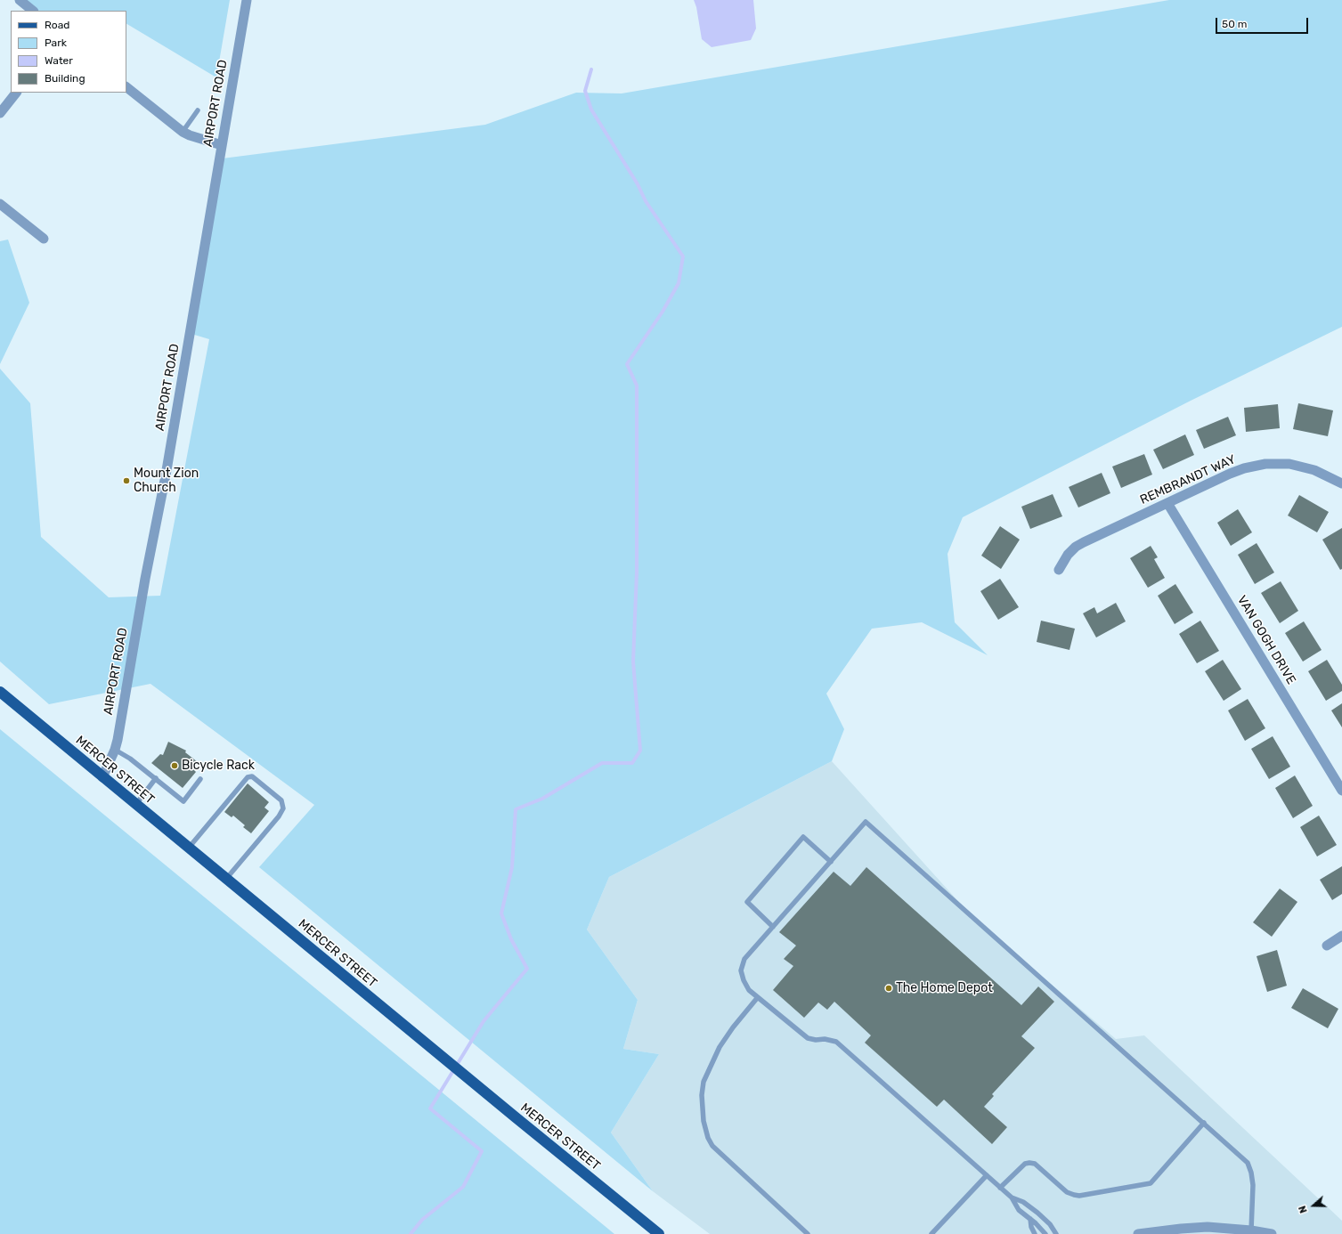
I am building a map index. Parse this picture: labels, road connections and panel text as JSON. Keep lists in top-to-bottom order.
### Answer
{
  "streets": {
    "main road": ["MERCER STREET"],
    "street": ["AIRPORT ROAD", "REMBRANDT WAY", "VAN GOGH DRIVE"]
  },
  "crossings": [
    ["AIRPORT ROAD", "MERCER STREET"],
    ["REMBRANDT WAY", "VAN GOGH DRIVE"]
  ],
  "places": ["Mount Zion Church", "Bicycle Rack", "The Home Depot"],
  "legend": [
    "Road",
    "Park",
    "Water",
    "Building"
  ],
  "scale_bar": "50 m",
  "north": "left"
}
